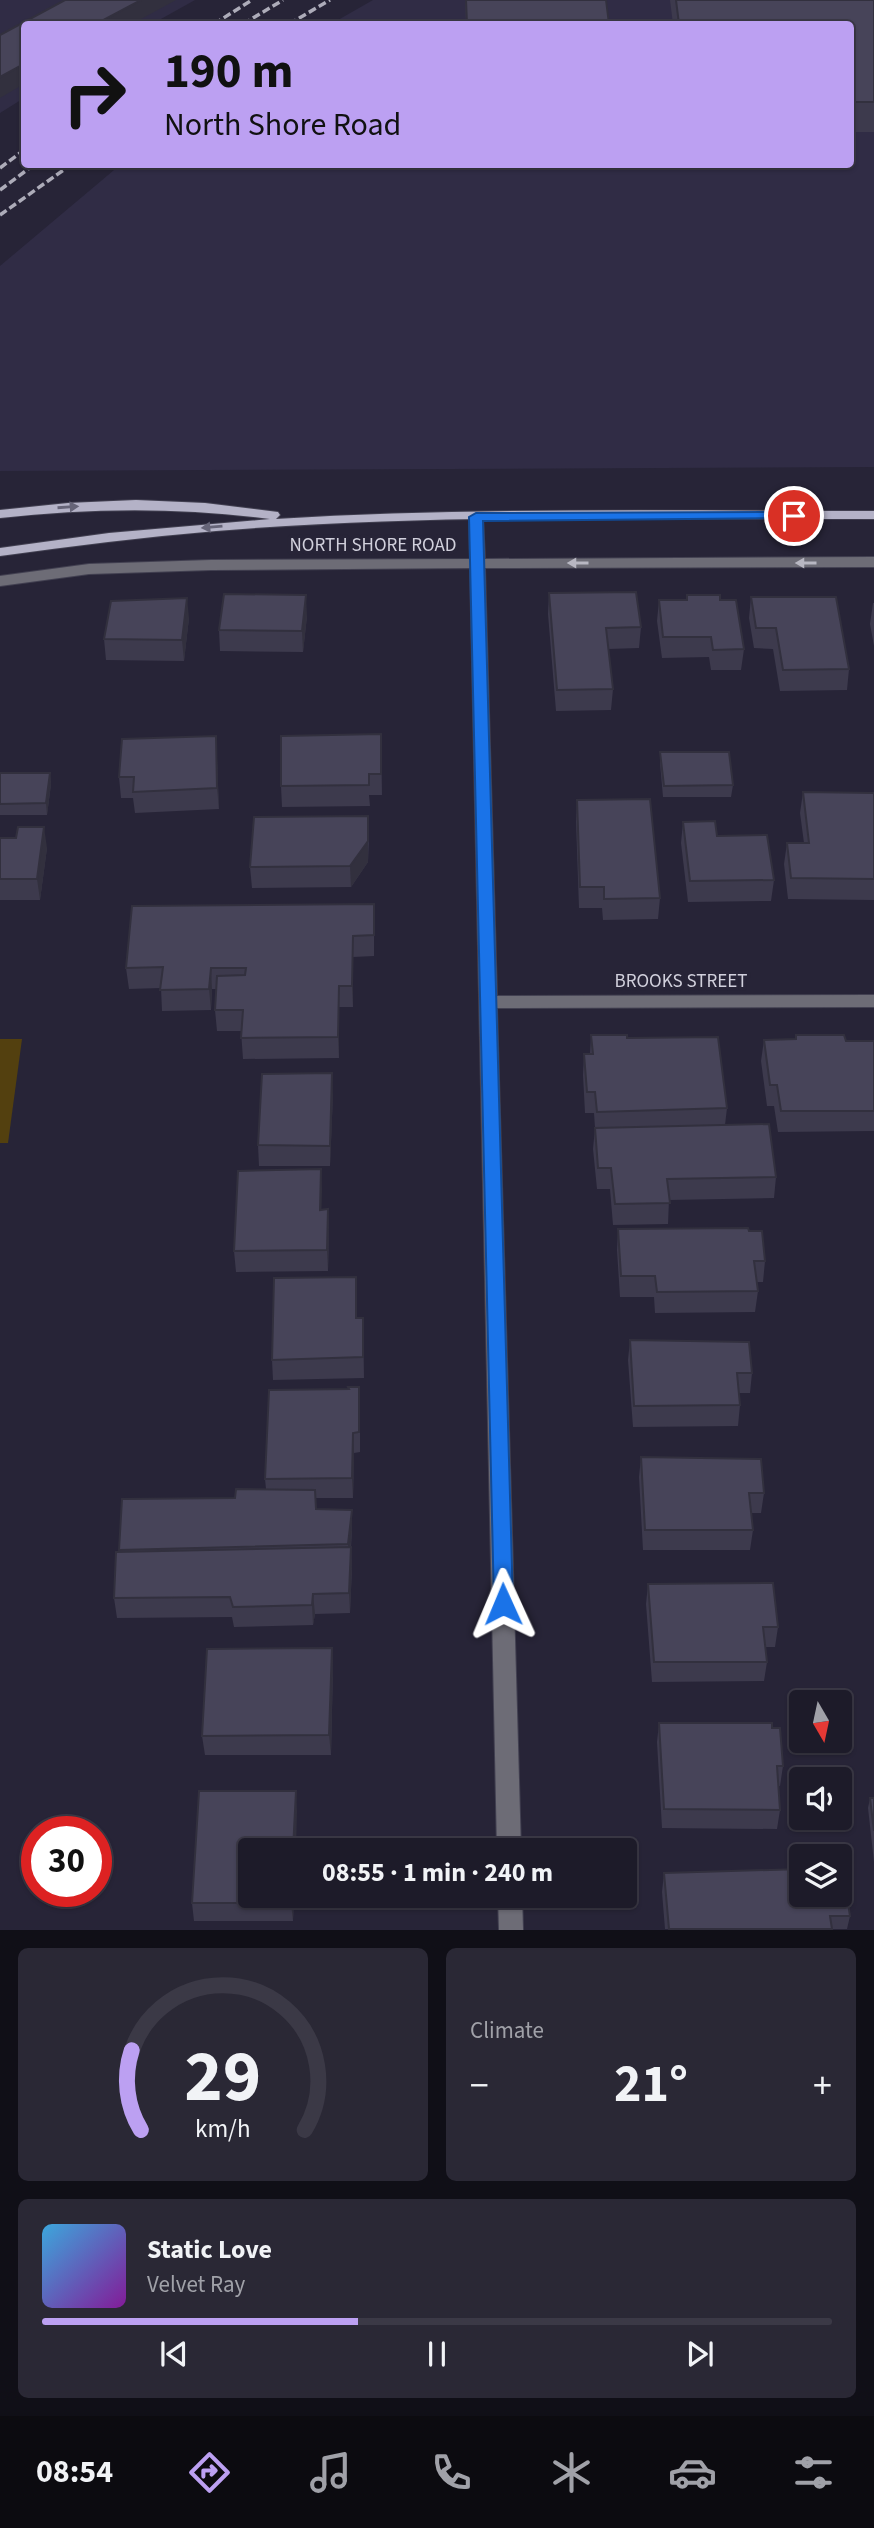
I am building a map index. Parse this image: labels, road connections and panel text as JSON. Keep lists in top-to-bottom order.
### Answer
{
  "streets": {
    "main road": ["NORTH SHORE ROAD"],
    "street": ["BROOKS STREET"]
  },
  "north": "bottom",
  "page": {
    "turn": ["190 m", "North Shore Road"],
    "limit": "30",
    "trip": "08:55 · 1 min · 240 m",
    "tile": "Climate",
    "heat": ["−", "21°", "+"],
    "song": ["Static Love", "Velvet Ray"],
    "tabs": "08:54",
    "gauge": ["29", "km/h"]
  }
}
